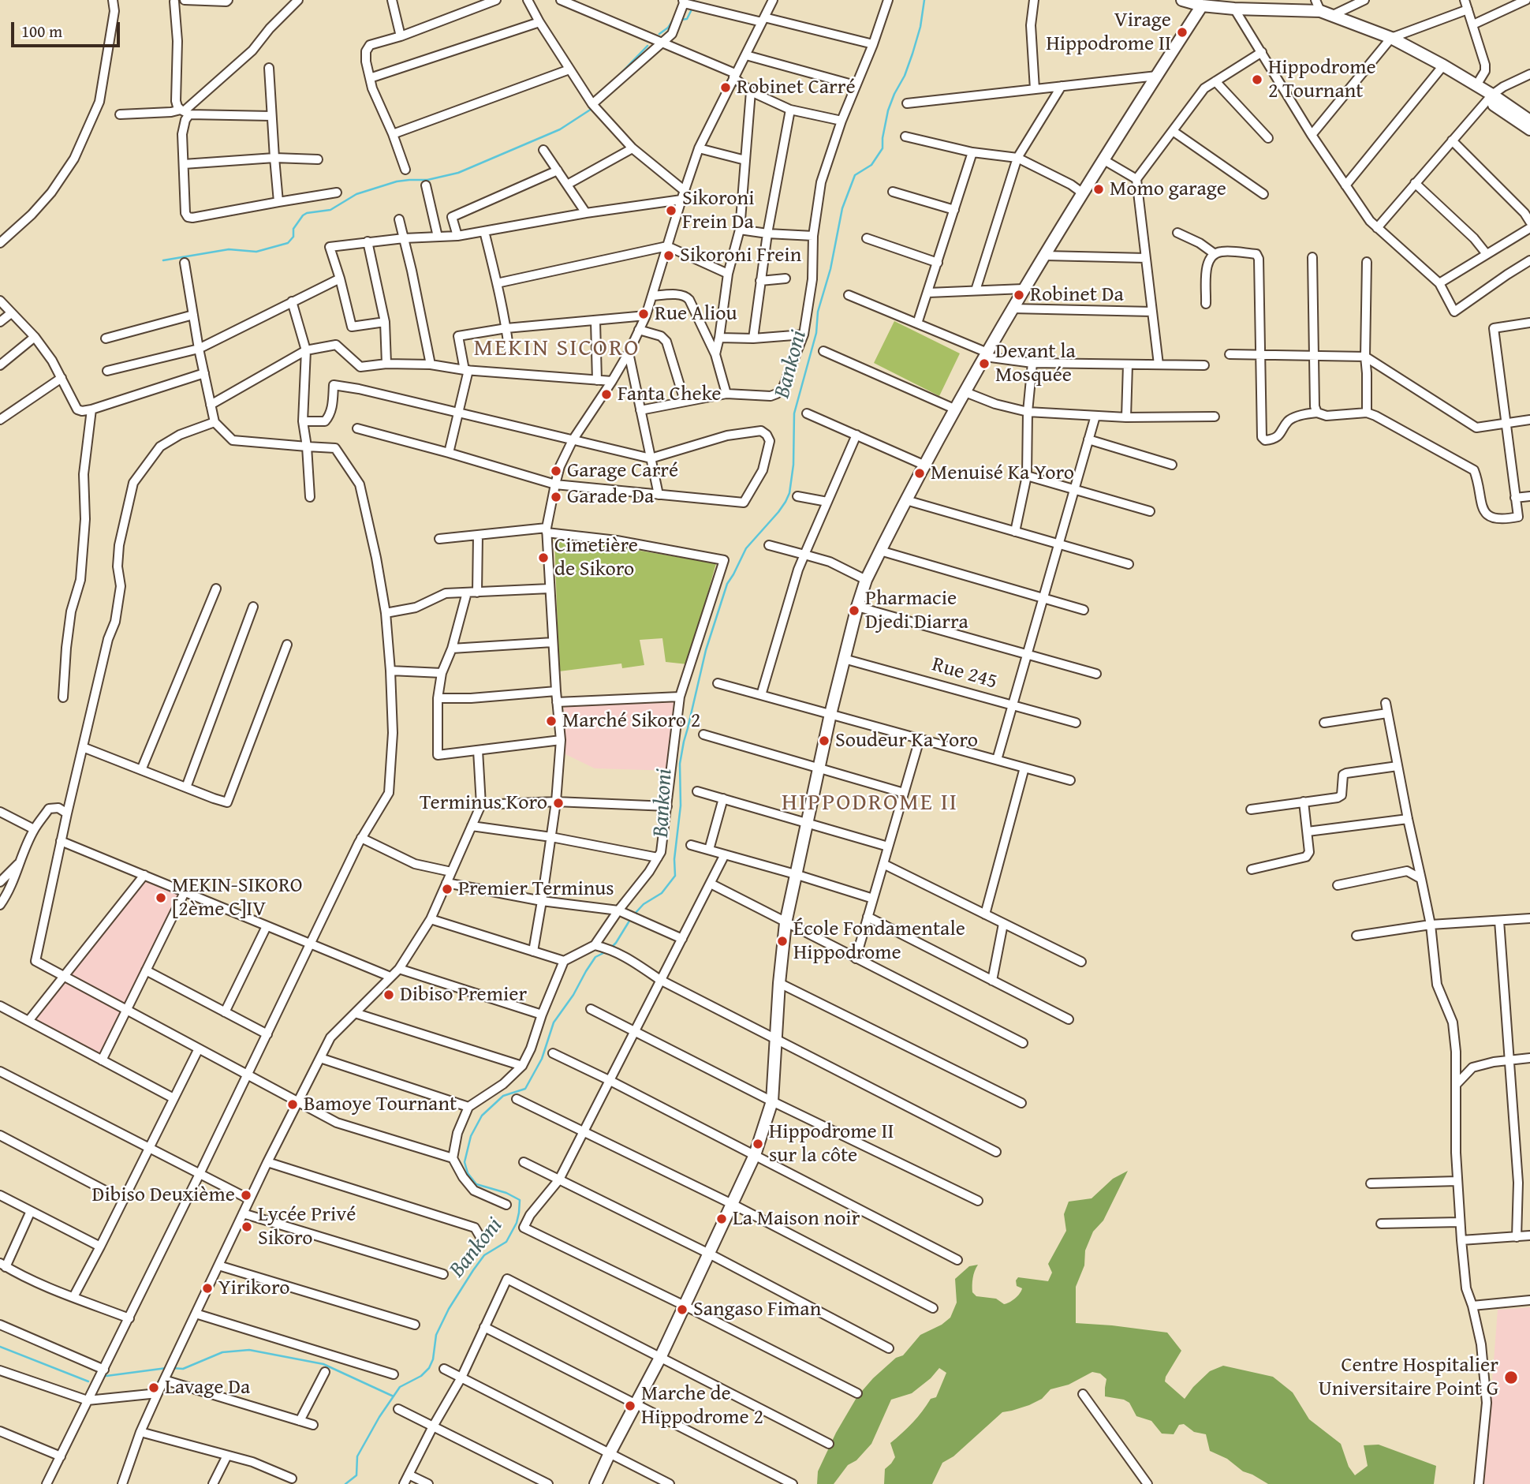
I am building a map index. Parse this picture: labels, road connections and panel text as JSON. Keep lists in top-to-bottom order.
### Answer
{
  "streets": {
    "street": ["Rue 245"]
  },
  "districts": ["MEKIN SICORO", "HIPPODROME II"],
  "water": ["Bankoni"],
  "places": [
    "Virage Hippodrome II",
    "Hippodrome 2 Tournant",
    "Robinet Carré",
    "Momo garage",
    "Sikoroni Frein Da",
    "Sikoroni Frein",
    "Robinet Da",
    "Rue Aliou",
    "Devant la Mosquée",
    "Fanta Cheke",
    "Garage Carré",
    "Menuisé Ka Yoro",
    "Garade Da",
    "Cimetière de Sikoro",
    "Pharmacie Djedi Diarra",
    "Marché Sikoro 2",
    "Soudeur Ka Yoro",
    "Terminus Koro",
    "Premier Terminus",
    "MEKIN-SIKORO [2ème C]IV",
    "École Fondamentale Hippodrome",
    "Dibiso Premier",
    "Bamoye Tournant",
    "Hippodrome II sur la côte",
    "Dibiso Deuxième",
    "La Maison noir",
    "Lycée Privé Sikoro",
    "Yirikoro",
    "Sangaso Fiman",
    "Centre Hospitalier Universitaire Point G",
    "Lavage Da",
    "Marche de Hippodrome 2"
  ],
  "scale_bar": "100 m"
}
